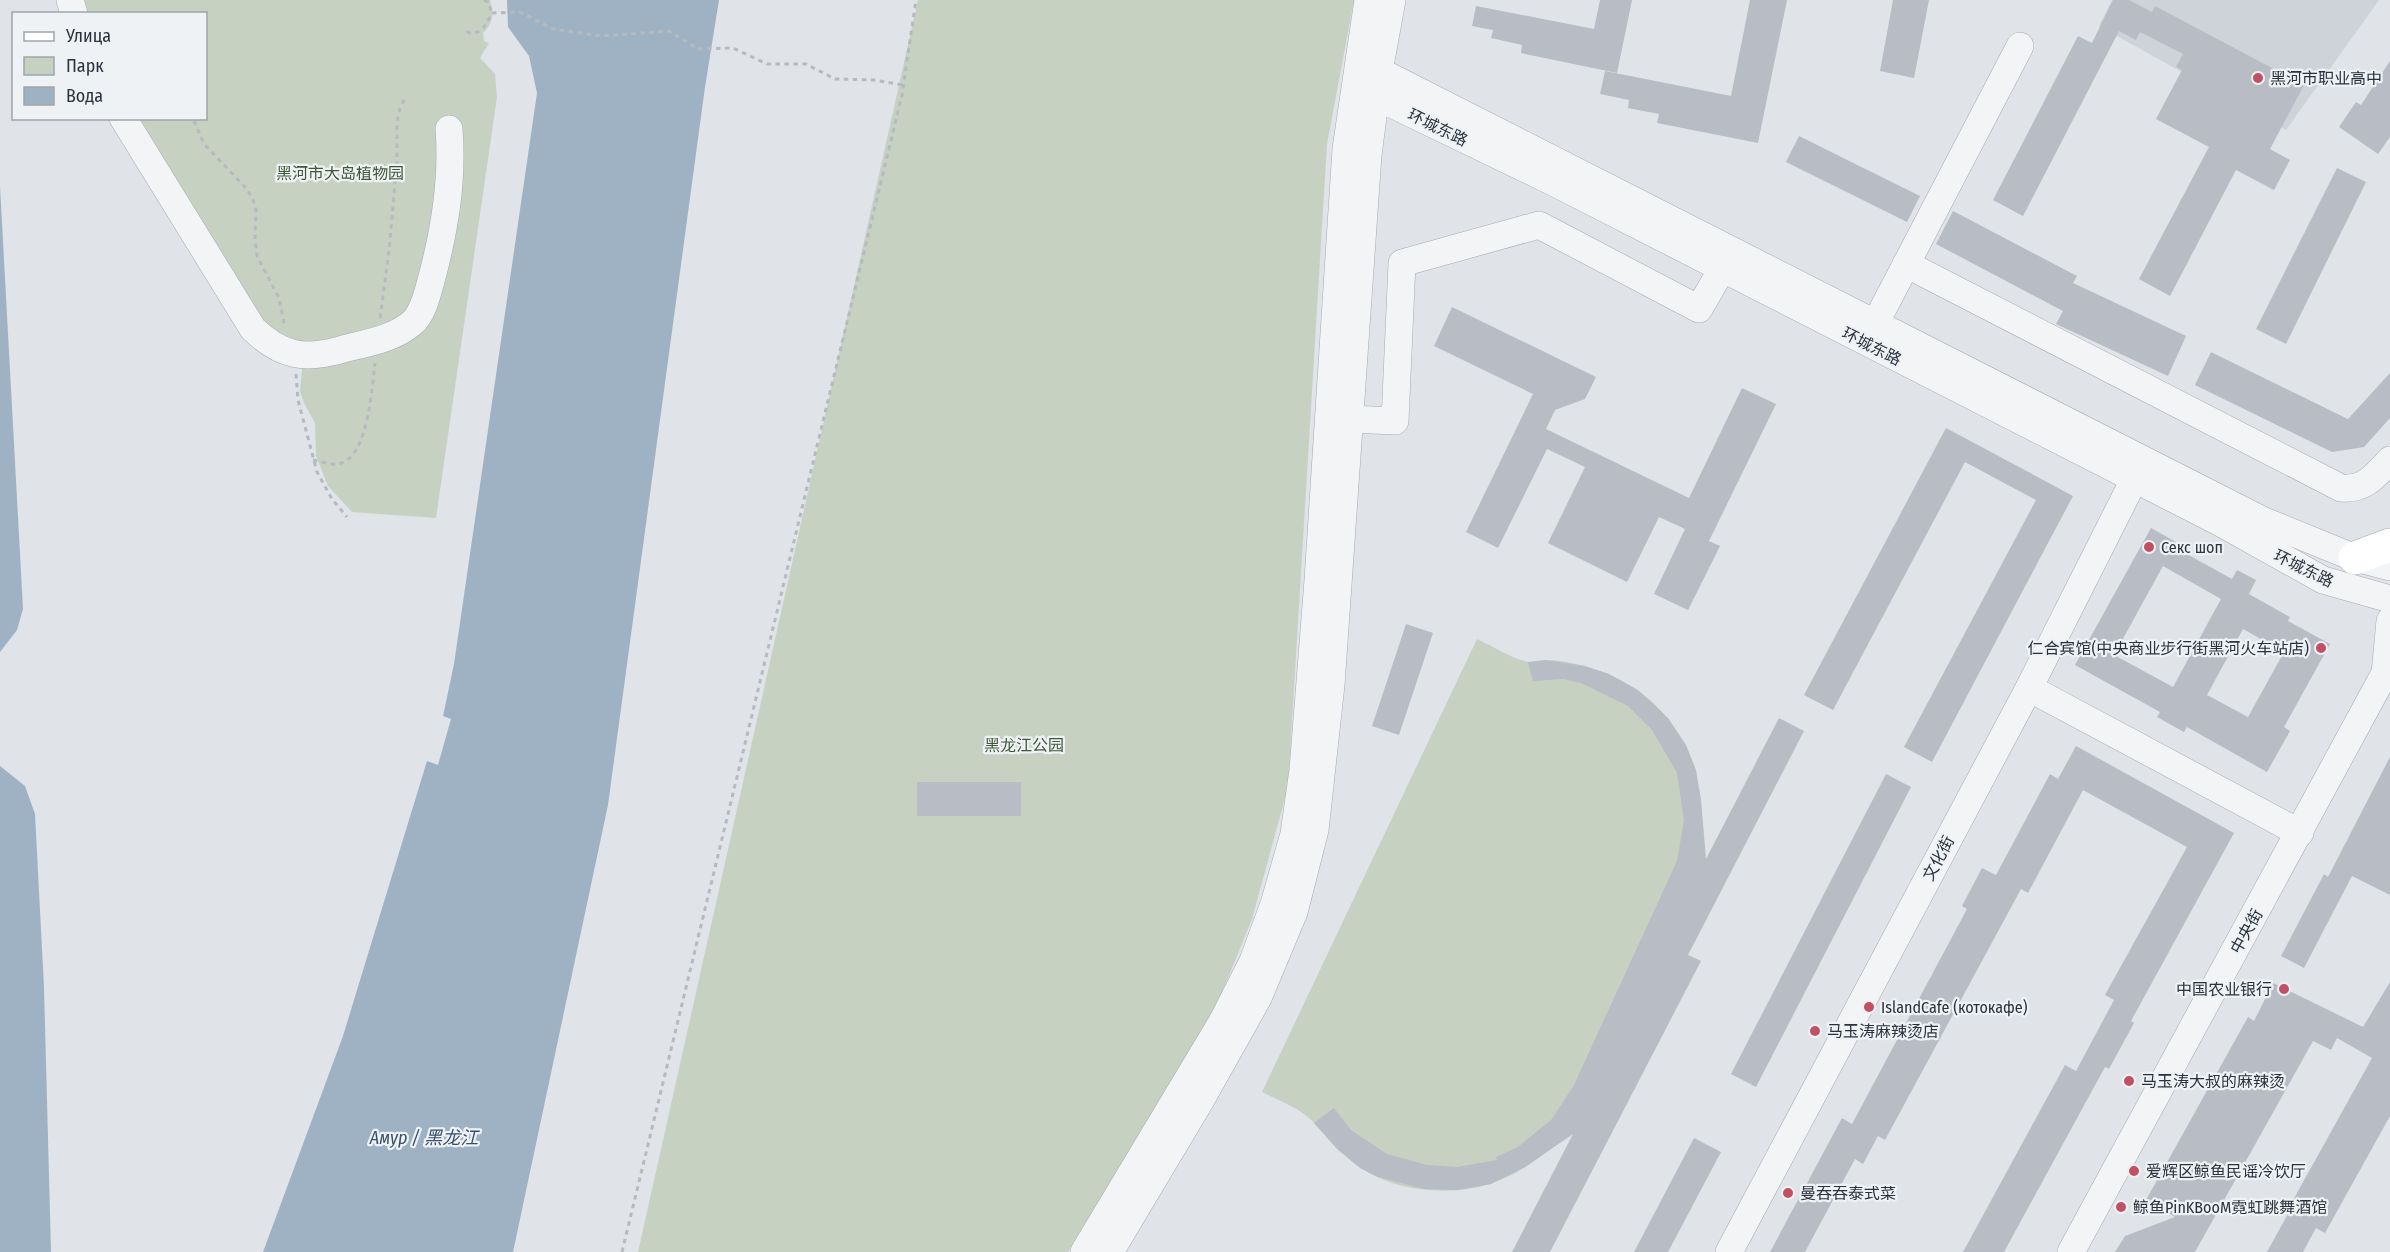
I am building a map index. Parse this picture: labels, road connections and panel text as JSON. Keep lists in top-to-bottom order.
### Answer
{
  "streets": {
    "street": ["环城东路", "文化街", "中央街"]
  },
  "crossings": [
    ["环城东路", "文化街"]
  ],
  "water": ["Амур / 黑龙江"],
  "parks": ["黑河市大岛植物园", "黑龙江公园"],
  "places": [
    "黑河市职业高中",
    "Секс шоп",
    "仁合宾馆(中央商业步行街黑河火车站店)",
    "中国农业银行",
    "IslandCafe (котокафе)",
    "马玉涛麻辣烫店",
    "马玉涛大叔的麻辣烫",
    "爱辉区鲸鱼民谣冷饮厅",
    "曼吞吞泰式菜",
    "鲸鱼PinKBooM霓虹跳舞酒馆"
  ],
  "legend": ["Улица", "Парк", "Вода"]
}
